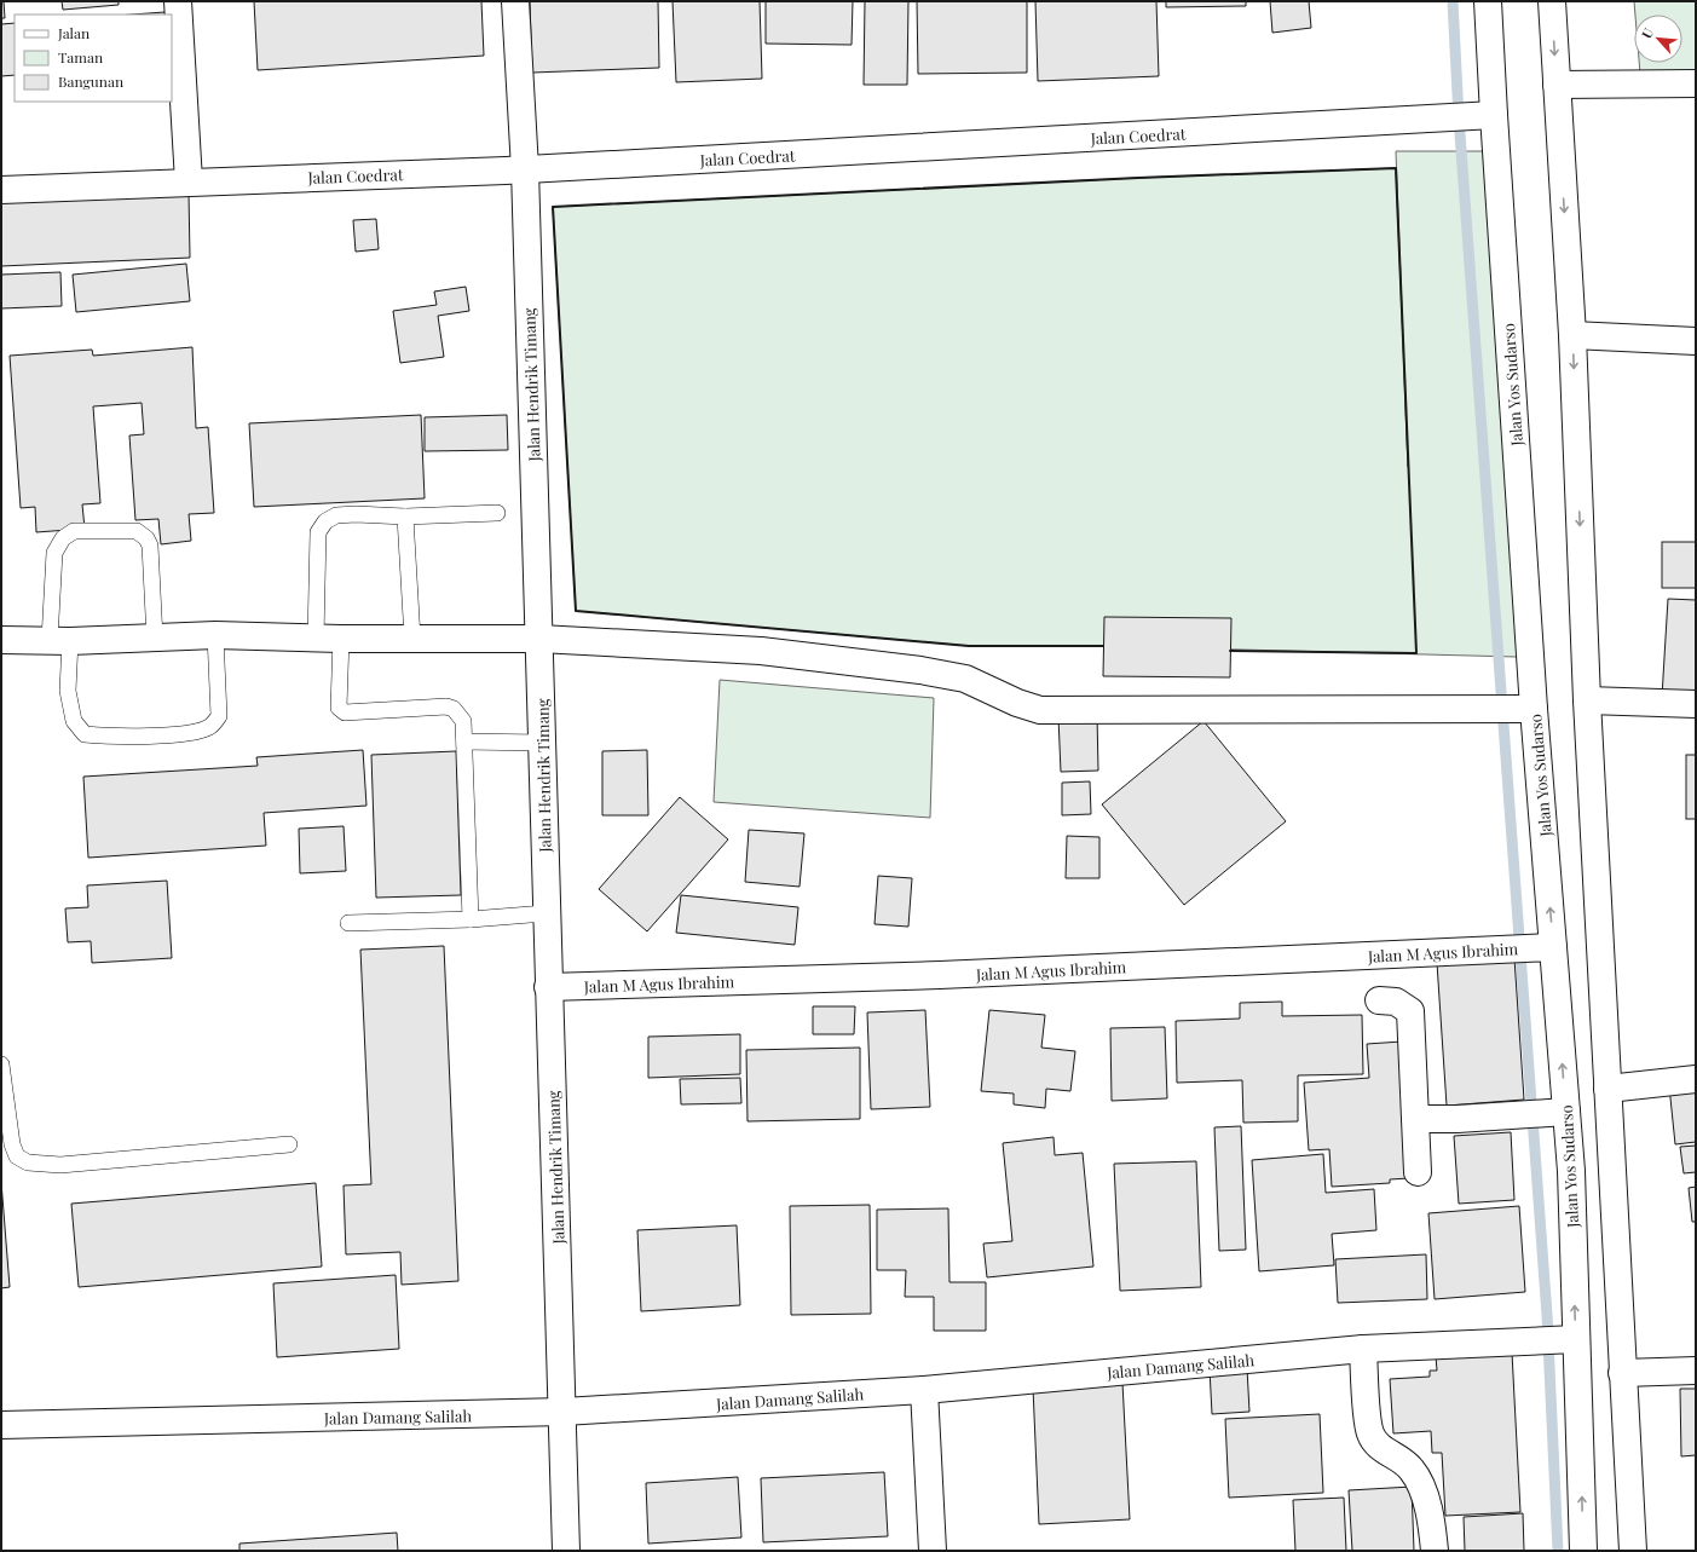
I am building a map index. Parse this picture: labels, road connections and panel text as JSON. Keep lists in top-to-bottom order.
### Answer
{
  "streets": {
    "street": [
      "Jalan Coedrat",
      "Jalan Hendrik Timang",
      "Jalan Yos Sudarso",
      "Jalan M Agus Ibrahim",
      "Jalan Damang Salilah"
    ]
  },
  "crossings": [
    ["Jalan Coedrat", "Jalan Hendrik Timang"],
    ["Jalan Coedrat", "Jalan Yos Sudarso"],
    ["Jalan Hendrik Timang", "Jalan M Agus Ibrahim"],
    ["Jalan Hendrik Timang", "Jalan Damang Salilah"],
    ["Jalan Yos Sudarso", "Jalan M Agus Ibrahim"],
    ["Jalan Yos Sudarso", "Jalan Damang Salilah"]
  ],
  "legend": ["Jalan", "Taman", "Bangunan"],
  "north": "top left"
}
